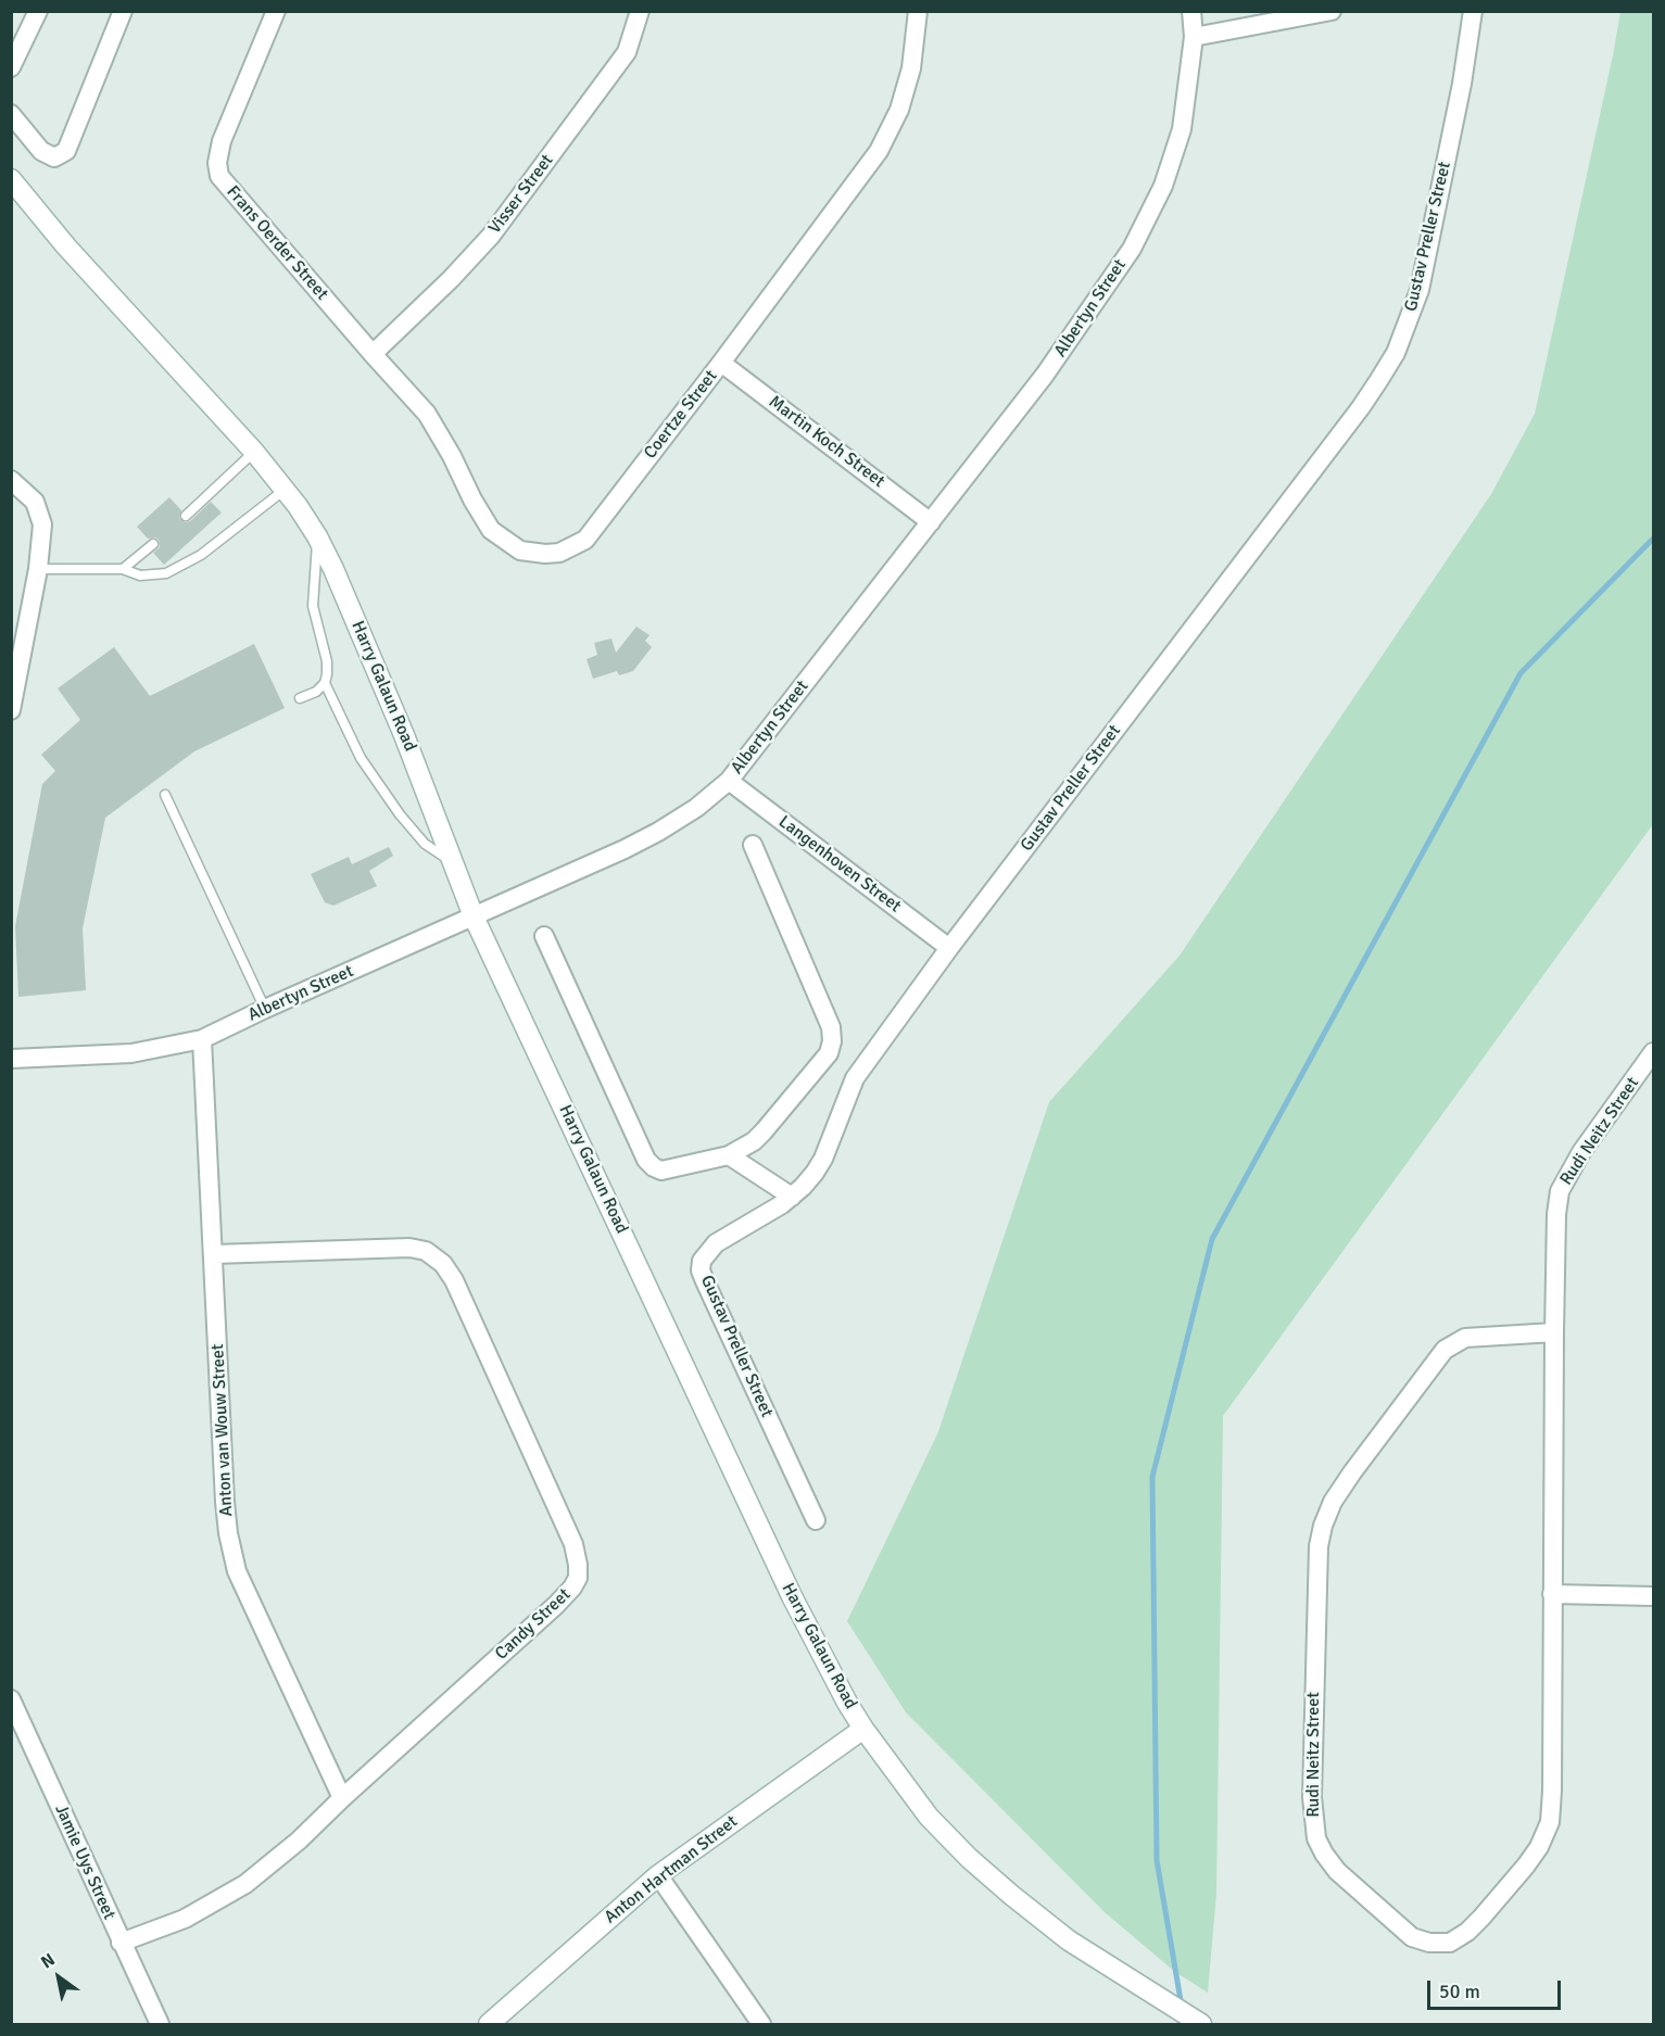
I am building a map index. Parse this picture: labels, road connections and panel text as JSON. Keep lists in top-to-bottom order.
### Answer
{
  "streets": {
    "main road": ["Harry Galaun Road", "Anton Hartman Street"],
    "street": [
      "Visser Street",
      "Gustav Preller Street",
      "Frans Oerder Street",
      "Albertyn Street",
      "Coertze Street",
      "Martin Koch Street",
      "Langenhoven Street",
      "Rudi Neitz Street",
      "Anton van Wouw Street",
      "Candy Street",
      "Jamie Uys Street"
    ]
  },
  "crossings": [
    ["Visser Street", "Frans Oerder Street"],
    ["Visser Street", "Coertze Street"],
    ["Gustav Preller Street", "Langenhoven Street"],
    ["Frans Oerder Street", "Coertze Street"],
    ["Albertyn Street", "Martin Koch Street"],
    ["Albertyn Street", "Harry Galaun Road"],
    ["Albertyn Street", "Langenhoven Street"],
    ["Albertyn Street", "Anton van Wouw Street"],
    ["Coertze Street", "Martin Koch Street"],
    ["Harry Galaun Road", "Anton Hartman Street"],
    ["Anton van Wouw Street", "Candy Street"],
    ["Candy Street", "Jamie Uys Street"]
  ],
  "scale_bar": "50 m",
  "north": "top left"
}
